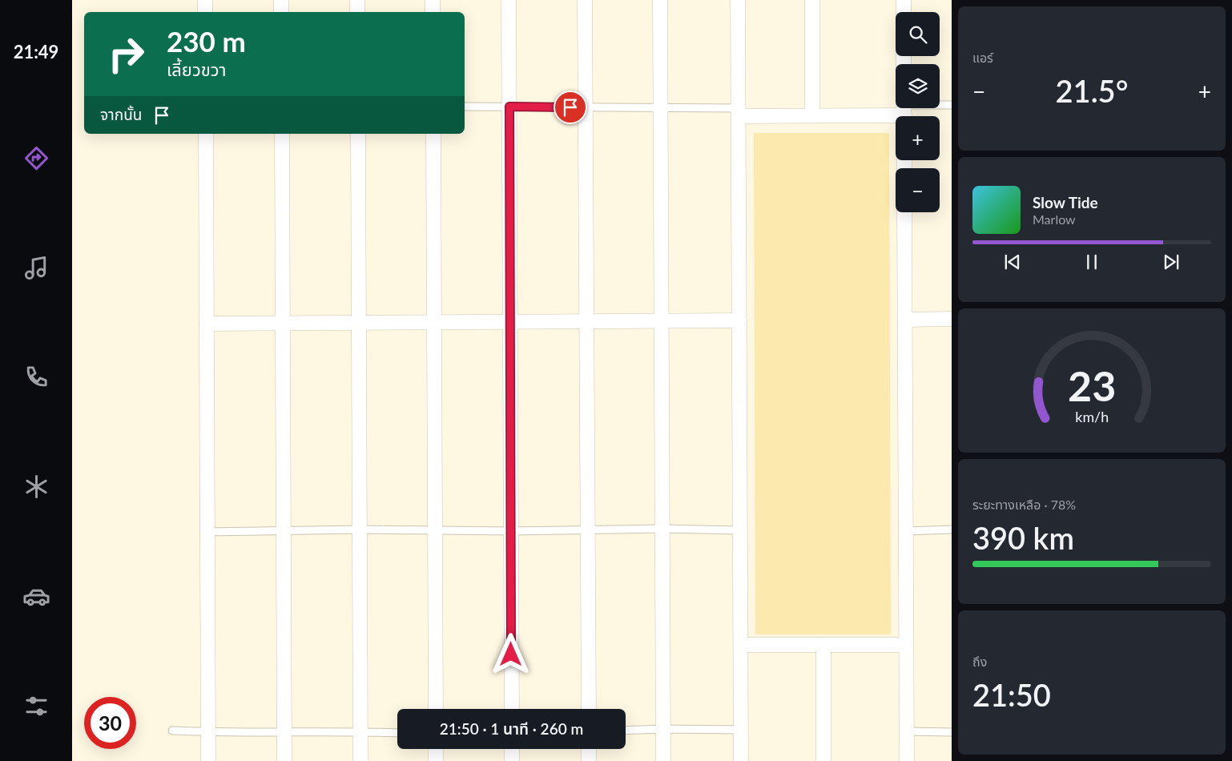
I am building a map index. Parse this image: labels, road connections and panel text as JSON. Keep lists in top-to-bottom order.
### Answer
{
  "page": {
    "tabs": "21:49",
    "tile": [
      "แอร์",
      ["ระยะทางเหลือ · 78%", "390 km"],
      ["ถึง", "21:50"]
    ],
    "map_buttons": ["+", "−"],
    "turn": ["230 m", "เลี้ยวขวา"],
    "heat": ["−", "21.5°", "+"],
    "then": "จากนั้น",
    "song": ["Slow Tide", "Marlow"],
    "limit": "30",
    "trip": "21:50 · 1 นาที · 260 m",
    "gauge": ["23", "km/h"]
  }
}
